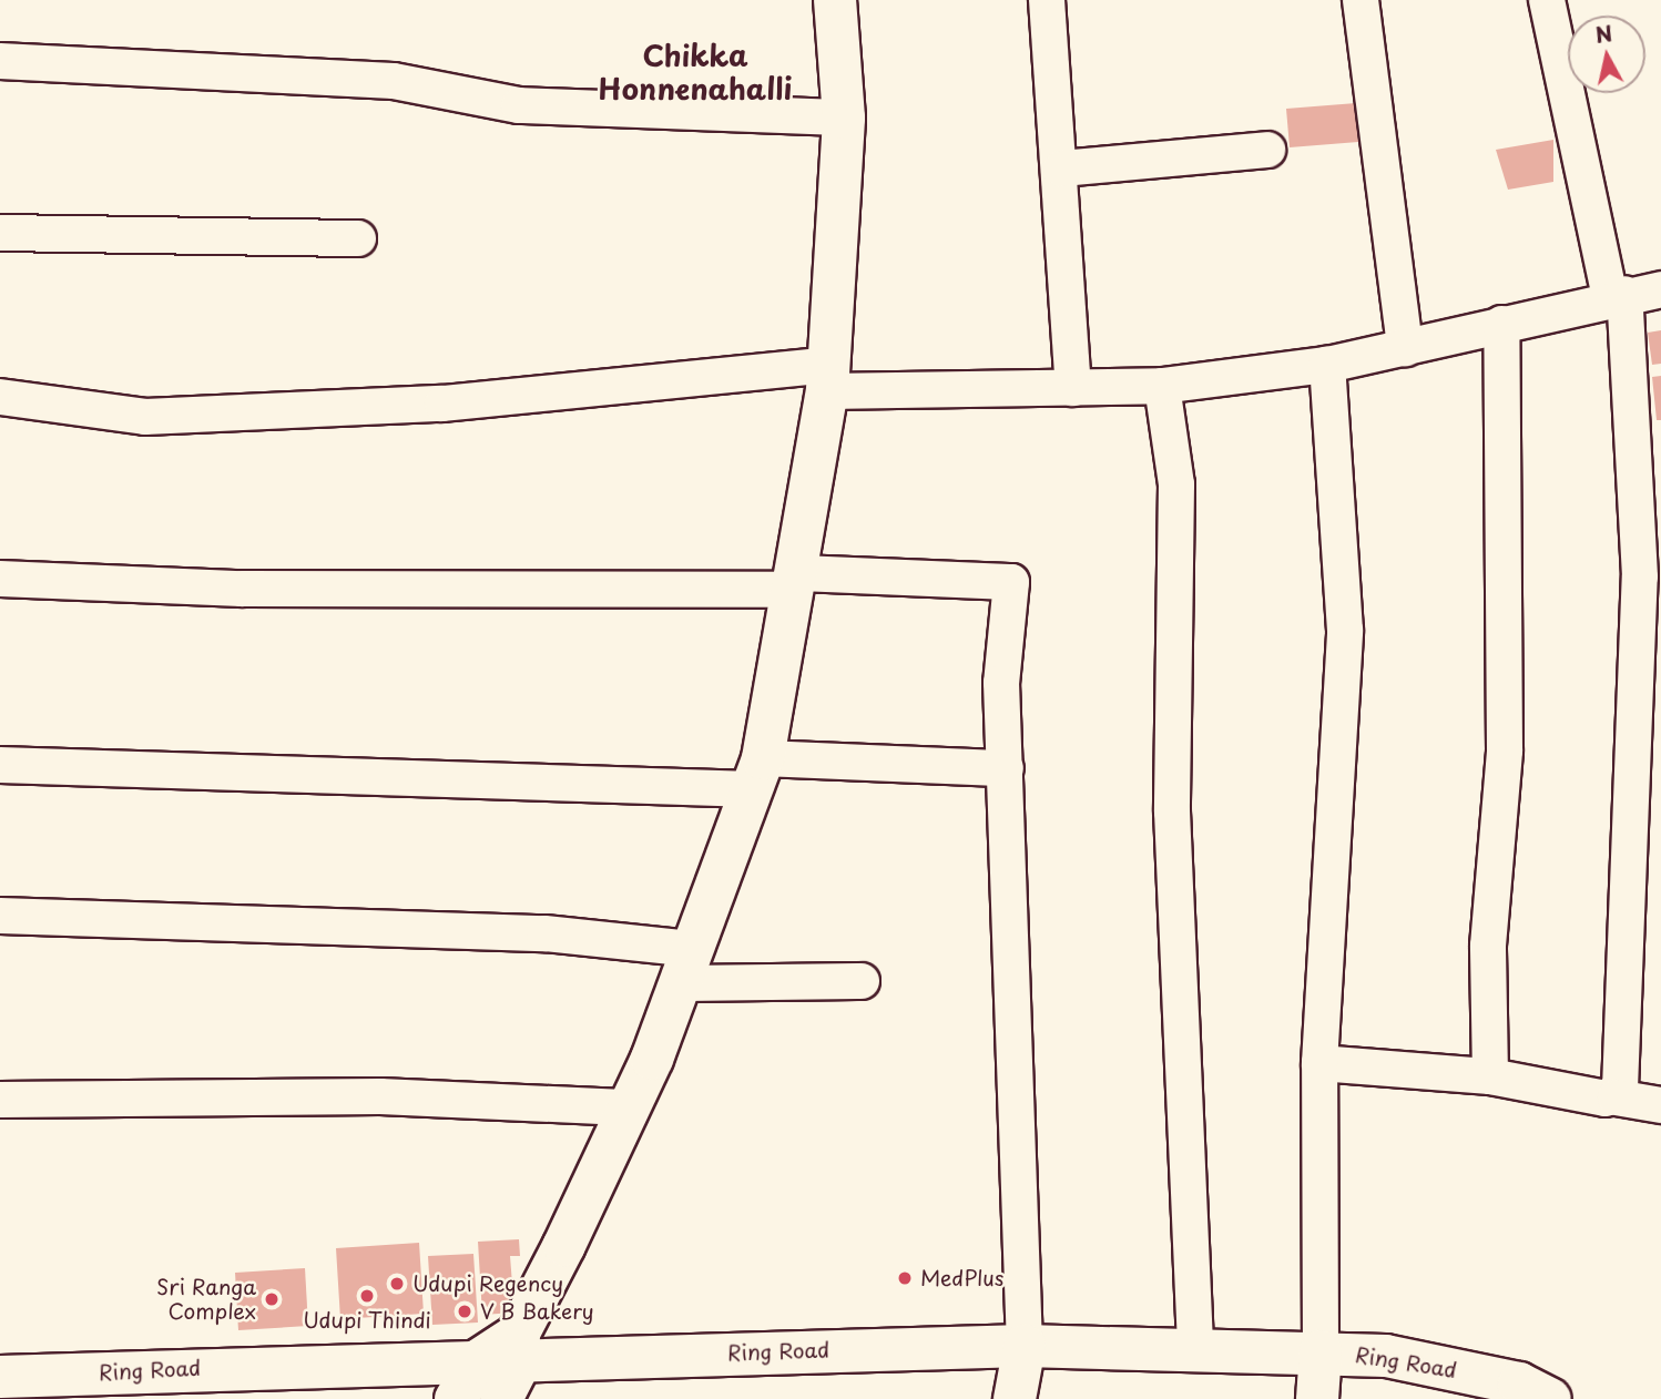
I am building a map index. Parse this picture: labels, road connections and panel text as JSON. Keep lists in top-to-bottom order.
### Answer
{
  "streets": {
    "main road": ["Ring Road"]
  },
  "districts": ["Chikka Honnenahalli"],
  "places": [
    "MedPlus",
    "Udupi Regency",
    "Udupi Thindi",
    "Sri Ranga Complex",
    "V B Bakery"
  ],
  "north": "top"
}
